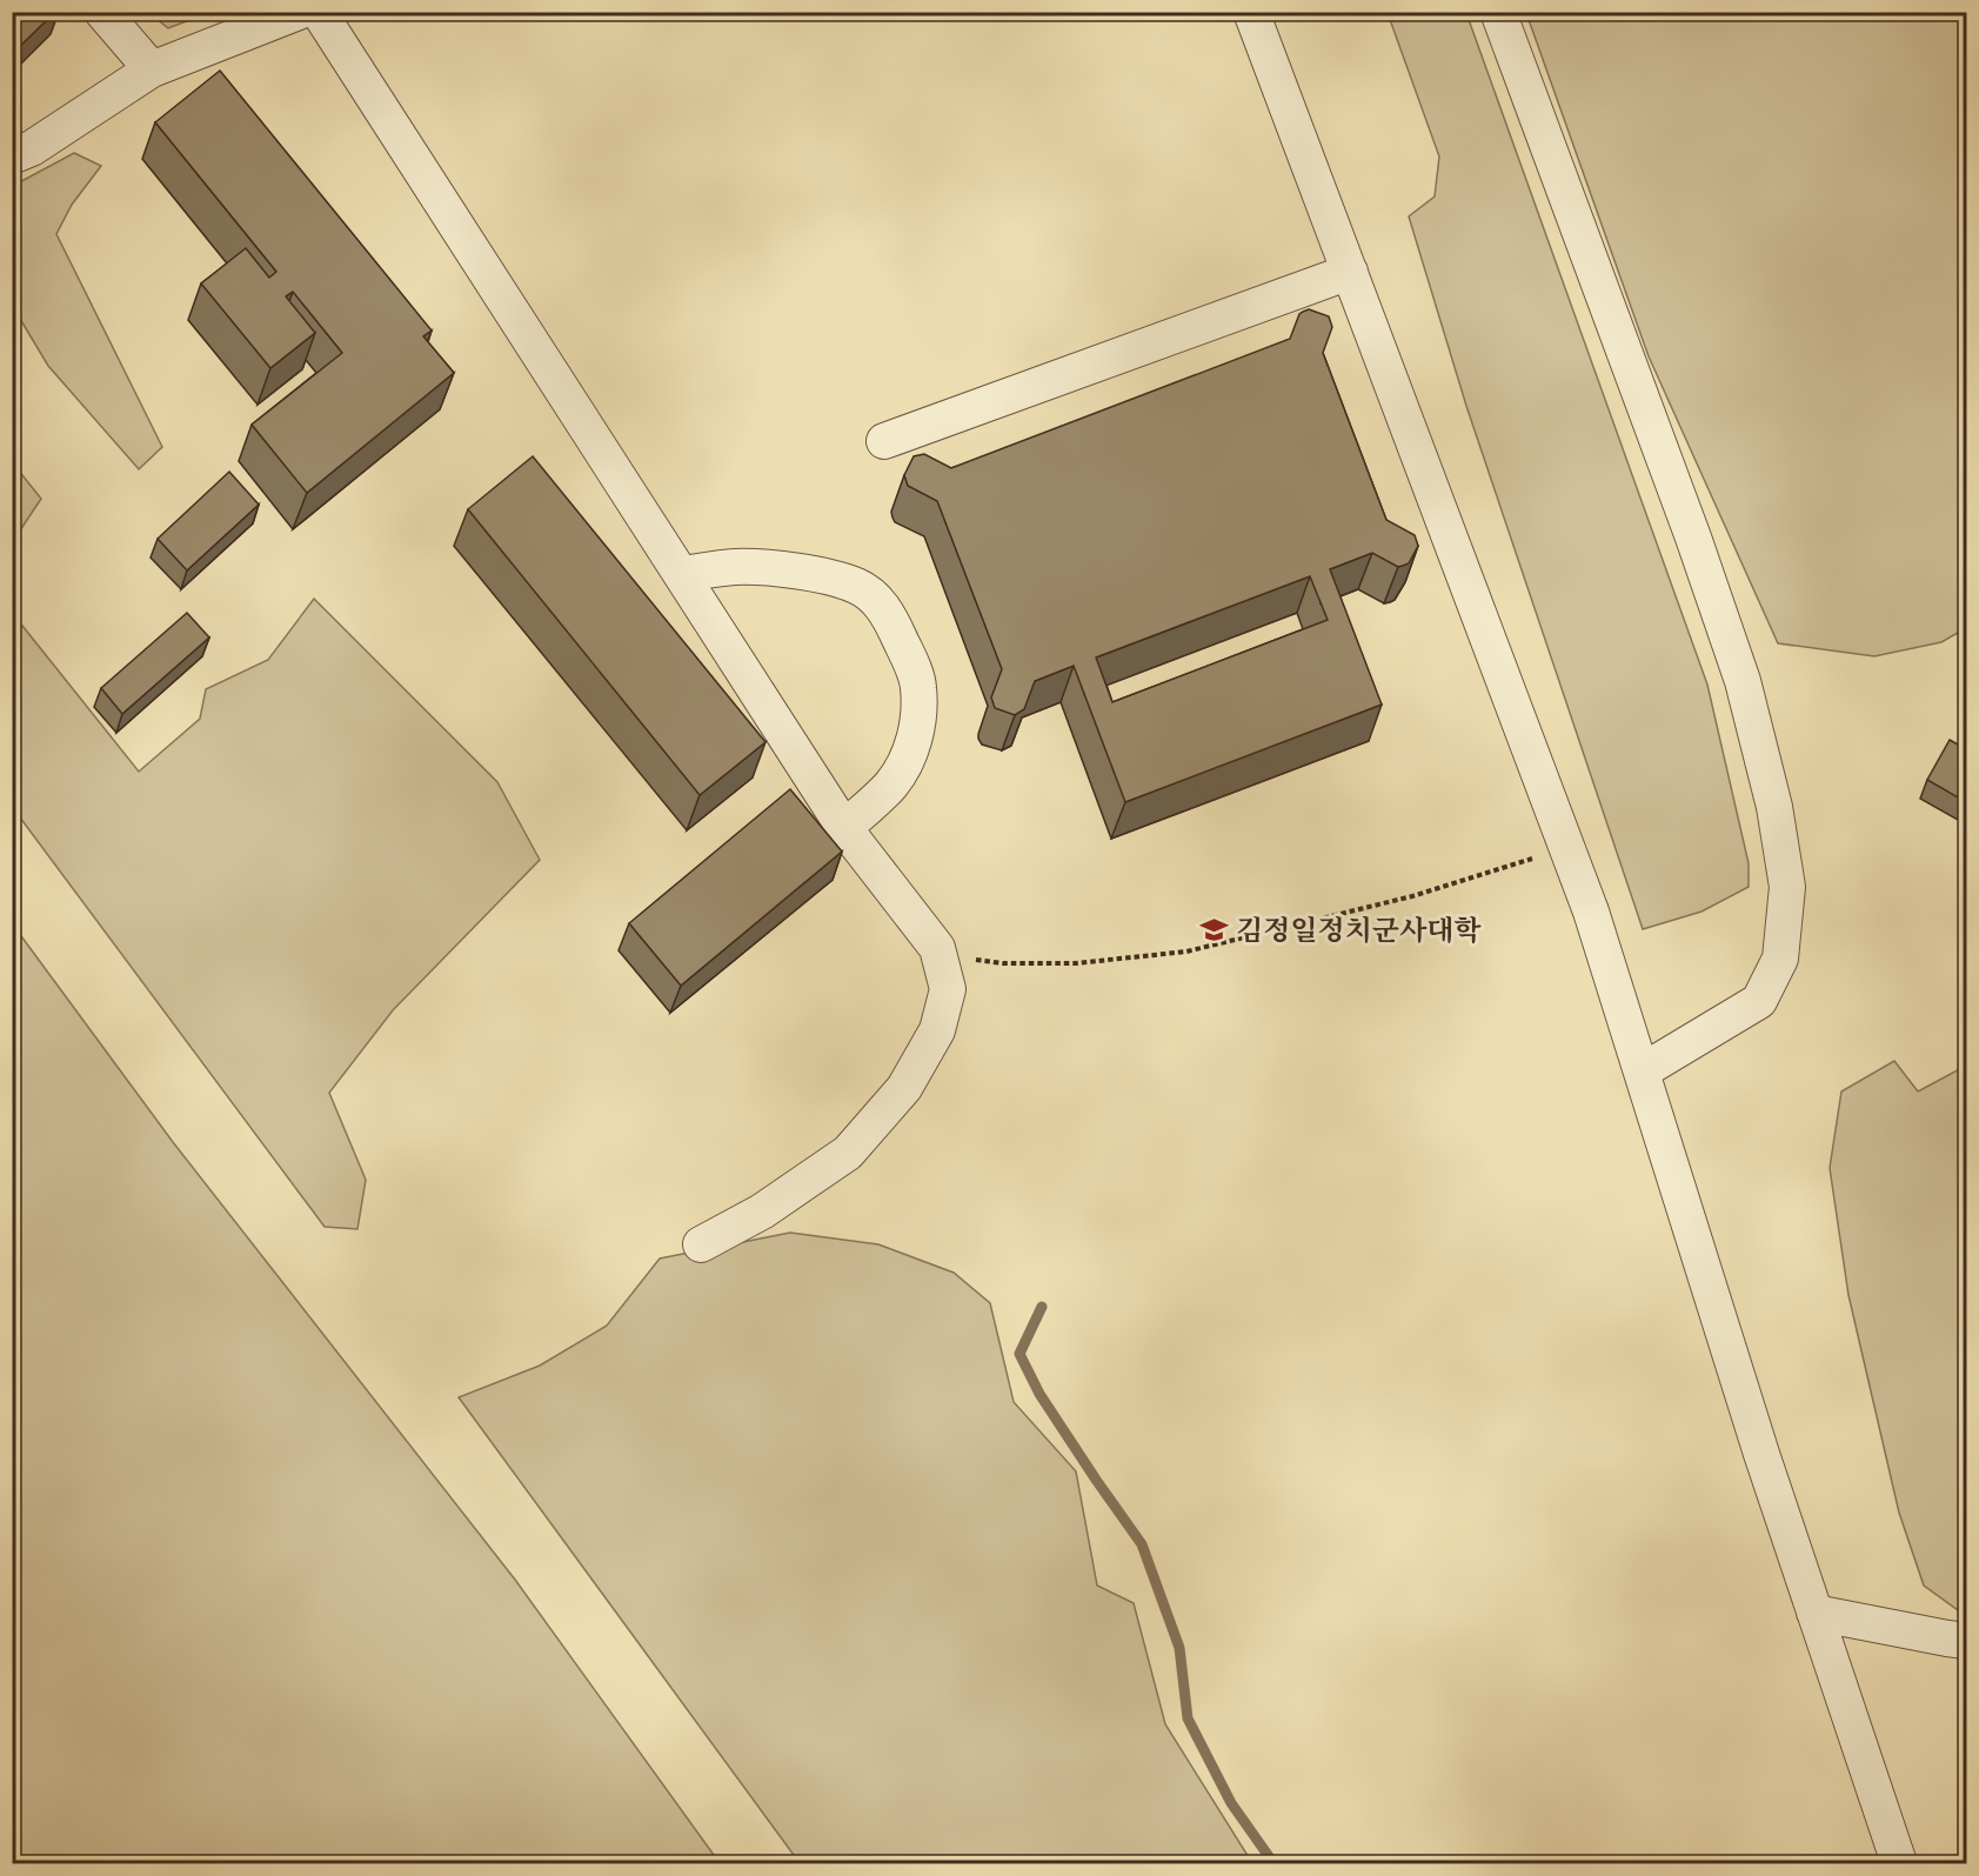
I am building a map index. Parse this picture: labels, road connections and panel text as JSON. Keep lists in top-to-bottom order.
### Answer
{
  "places": {
    "school or university": ["김정일정치군사대학"]
  }
}
